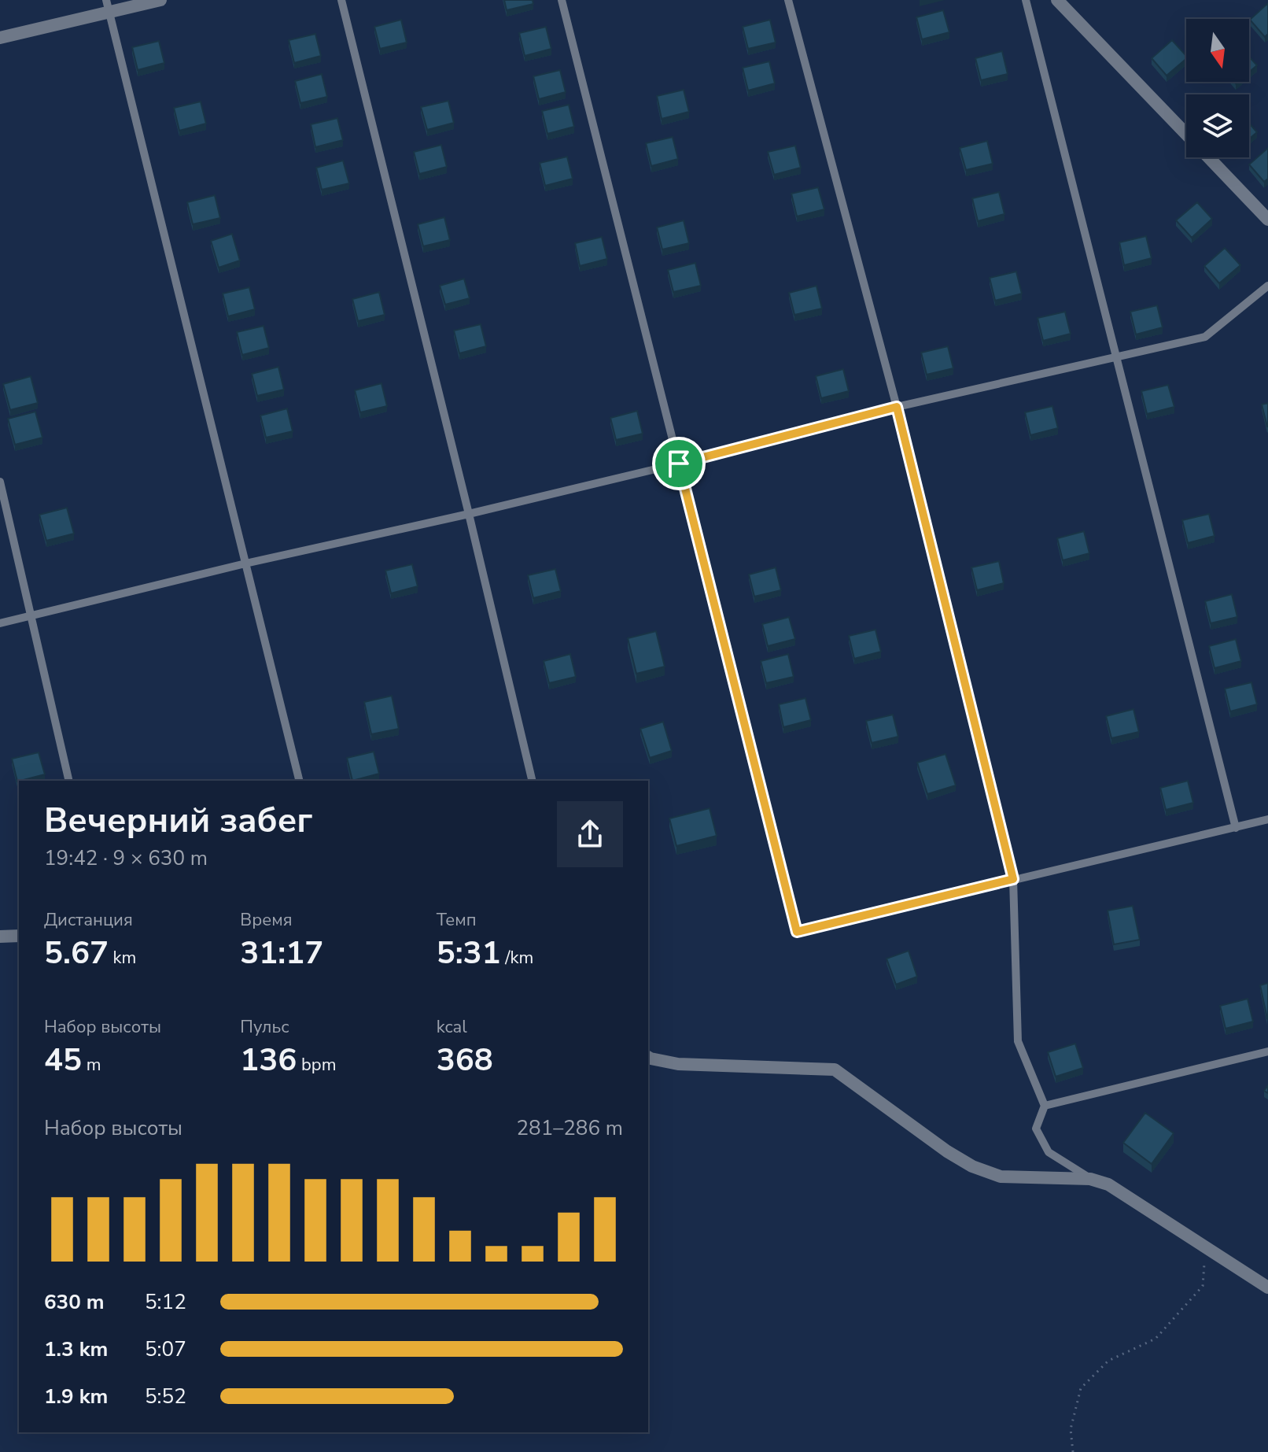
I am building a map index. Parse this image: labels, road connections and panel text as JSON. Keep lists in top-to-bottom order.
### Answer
{
  "north": "bottom",
  "page": {
    "heading": ["Вечерний забег", "19:42 · 9 × 630 m"],
    "stats": [
      ["Дистанция", "5.67 km"],
      ["Время", "31:17"],
      ["Темп", "5:31 /km"],
      ["Набор высоты", "45 m"],
      ["Пульс", "136 bpm"],
      ["kcal", "368"]
    ],
    "chart": ["Набор высоты", "281–286 m"],
    "list": [
      {
        "name": "630 m",
        "note": "5:12"
      },
      {
        "name": "1.3 km",
        "note": "5:07"
      },
      {
        "name": "1.9 km",
        "note": "5:52"
      }
    ]
  }
}
